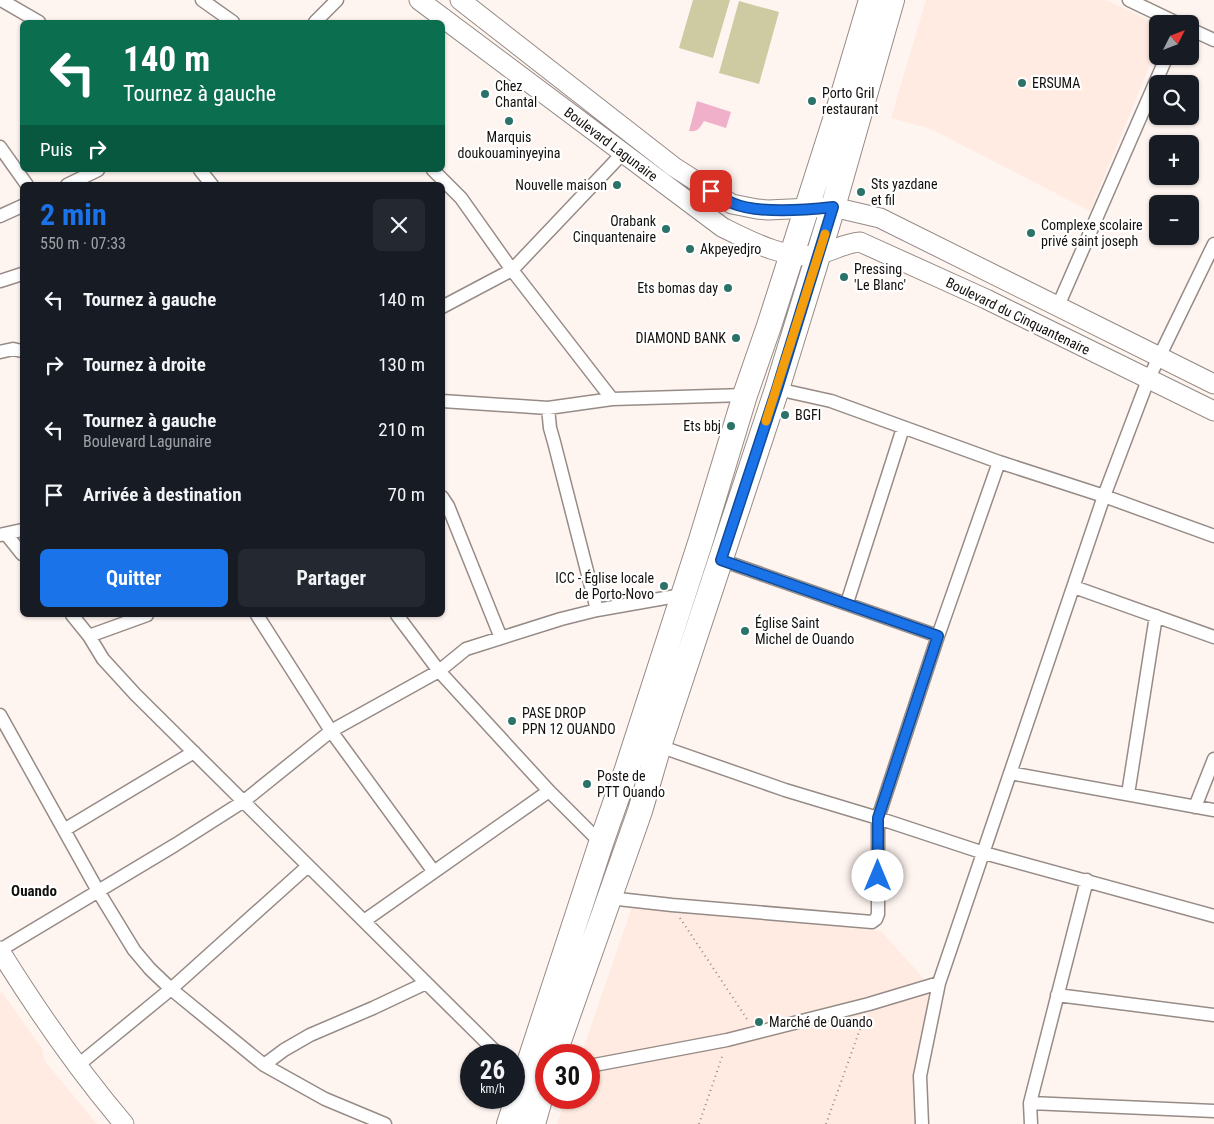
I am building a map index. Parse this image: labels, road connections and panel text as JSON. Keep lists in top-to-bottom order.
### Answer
{
  "streets": {
    "main road": ["Boulevard Lagunaire", "Boulevard du Cinquantenaire"]
  },
  "crossings": [
    ["Boulevard Lagunaire", "Boulevard du Cinquantenaire"]
  ],
  "districts": ["Ouando"],
  "places": [
    "ERSUMA",
    "Chez Chantal",
    "Porto Gril restaurant",
    "Marquis doukouaminyeyina",
    "Nouvelle maison",
    "Sts yazdane et fil",
    "Orabank Cinquantenaire",
    "Complexe scolaire privé saint joseph",
    "Akpeyedjro",
    "Pressing 'Le Blanc'",
    "Ets bomas day",
    "DIAMOND BANK",
    "BGFI",
    "Ets bbj",
    "ICC - Église locale de Porto-Novo",
    "Église Saint Michel de Ouando",
    "PASE DROP PPN 12 OUANDO",
    "Poste de PTT Ouando",
    "Marché de Ouando"
  ],
  "north": "top right",
  "page": {
    "map_buttons": ["+", "−"],
    "turn": ["140 m", "Tournez à gauche"],
    "then": "Puis",
    "heading": ["2 min", "550 m · 07:33"],
    "list": [
      {
        "name": "Tournez à gauche",
        "value": "140 m"
      },
      {
        "name": "Tournez à droite",
        "value": "130 m"
      },
      {
        "name": "Tournez à gauche",
        "note": "Boulevard Lagunaire",
        "value": "210 m"
      },
      {
        "name": "Arrivée à destination",
        "value": "70 m"
      }
    ],
    "buttons": ["Quitter", "Partager"],
    "speed": "26 km/h",
    "limit": "30"
  }
}
